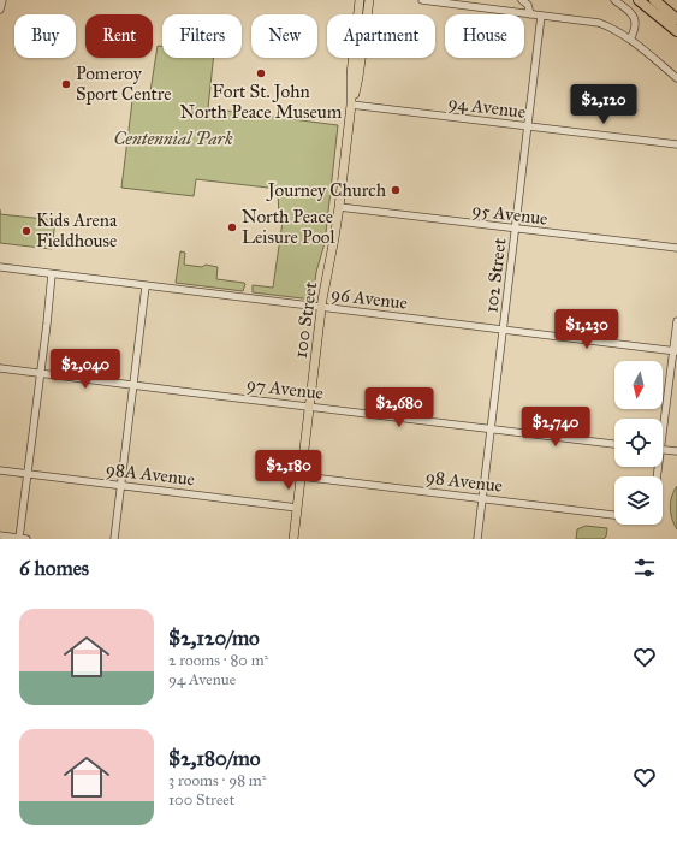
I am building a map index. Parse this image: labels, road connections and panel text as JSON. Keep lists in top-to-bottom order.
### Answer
{
  "streets": {
    "main road": ["100 Street"],
    "street": [
      "94 Avenue",
      "95 Avenue",
      "102 Street",
      "96 Avenue",
      "97 Avenue",
      "98A Avenue",
      "98 Avenue"
    ]
  },
  "crossings": [
    ["94 Avenue", "102 Street"],
    ["94 Avenue", "100 Street"],
    ["95 Avenue", "102 Street"],
    ["95 Avenue", "100 Street"],
    ["102 Street", "96 Avenue"],
    ["102 Street", "97 Avenue"],
    ["102 Street", "98 Avenue"],
    ["96 Avenue", "100 Street"],
    ["100 Street", "97 Avenue"],
    ["100 Street", "98A Avenue"],
    ["100 Street", "98 Avenue"]
  ],
  "parks": ["Centennial Park"],
  "places": [
    "Fort St. John North Peace Museum",
    "Pomeroy Sport Centre",
    "Journey Church",
    "North Peace Leisure Pool",
    "Kids Arena Fieldhouse"
  ],
  "north": "bottom",
  "page": {
    "chip": [
      "Buy",
      "Rent",
      "Filters",
      "New",
      "Apartment",
      "House"
    ],
    "price": [
      "$2,120",
      "$1,230",
      "$2,040",
      "$2,680",
      "$2,740",
      "$2,180"
    ],
    "heading": "6 homes",
    "list": [
      {
        "name": "$2,120/mo",
        "note": "2 rooms · 80 m² · 94 Avenue"
      },
      {
        "name": "$2,180/mo",
        "note": "3 rooms · 98 m² · 100 Street"
      }
    ]
  }
}
